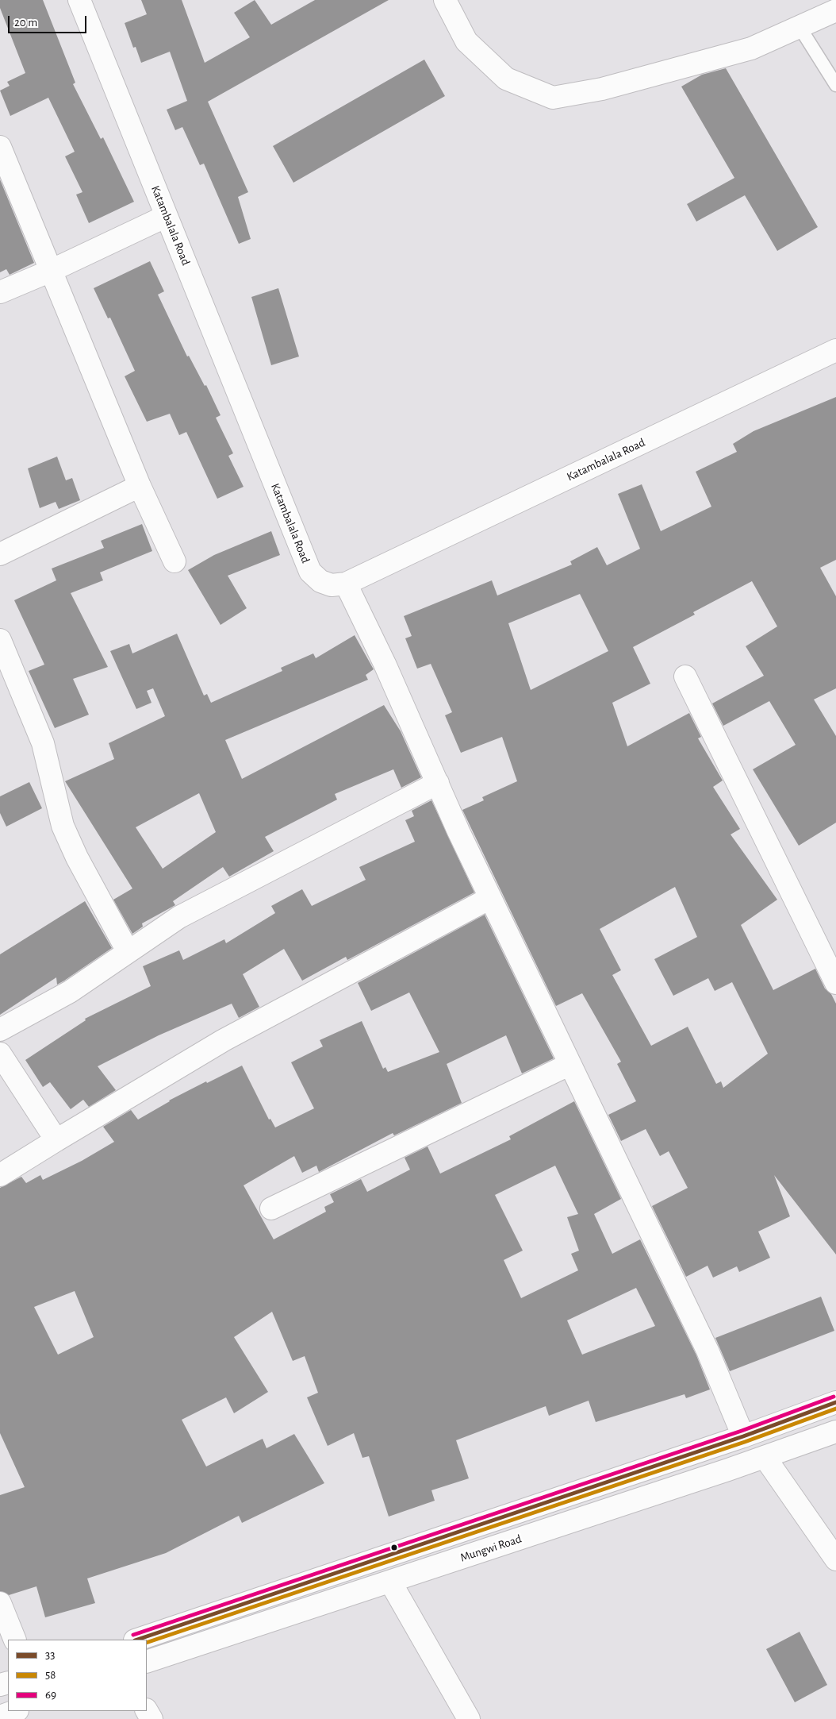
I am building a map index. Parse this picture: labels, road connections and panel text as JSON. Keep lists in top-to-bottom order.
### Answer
{
  "streets": {
    "street": ["Katambalala Road", "Mungwi Road"]
  },
  "lines": ["transit line 69", "transit line 33", "transit line 58"],
  "legend": ["33", "58", "69"],
  "scale_bar": "20 m"
}
